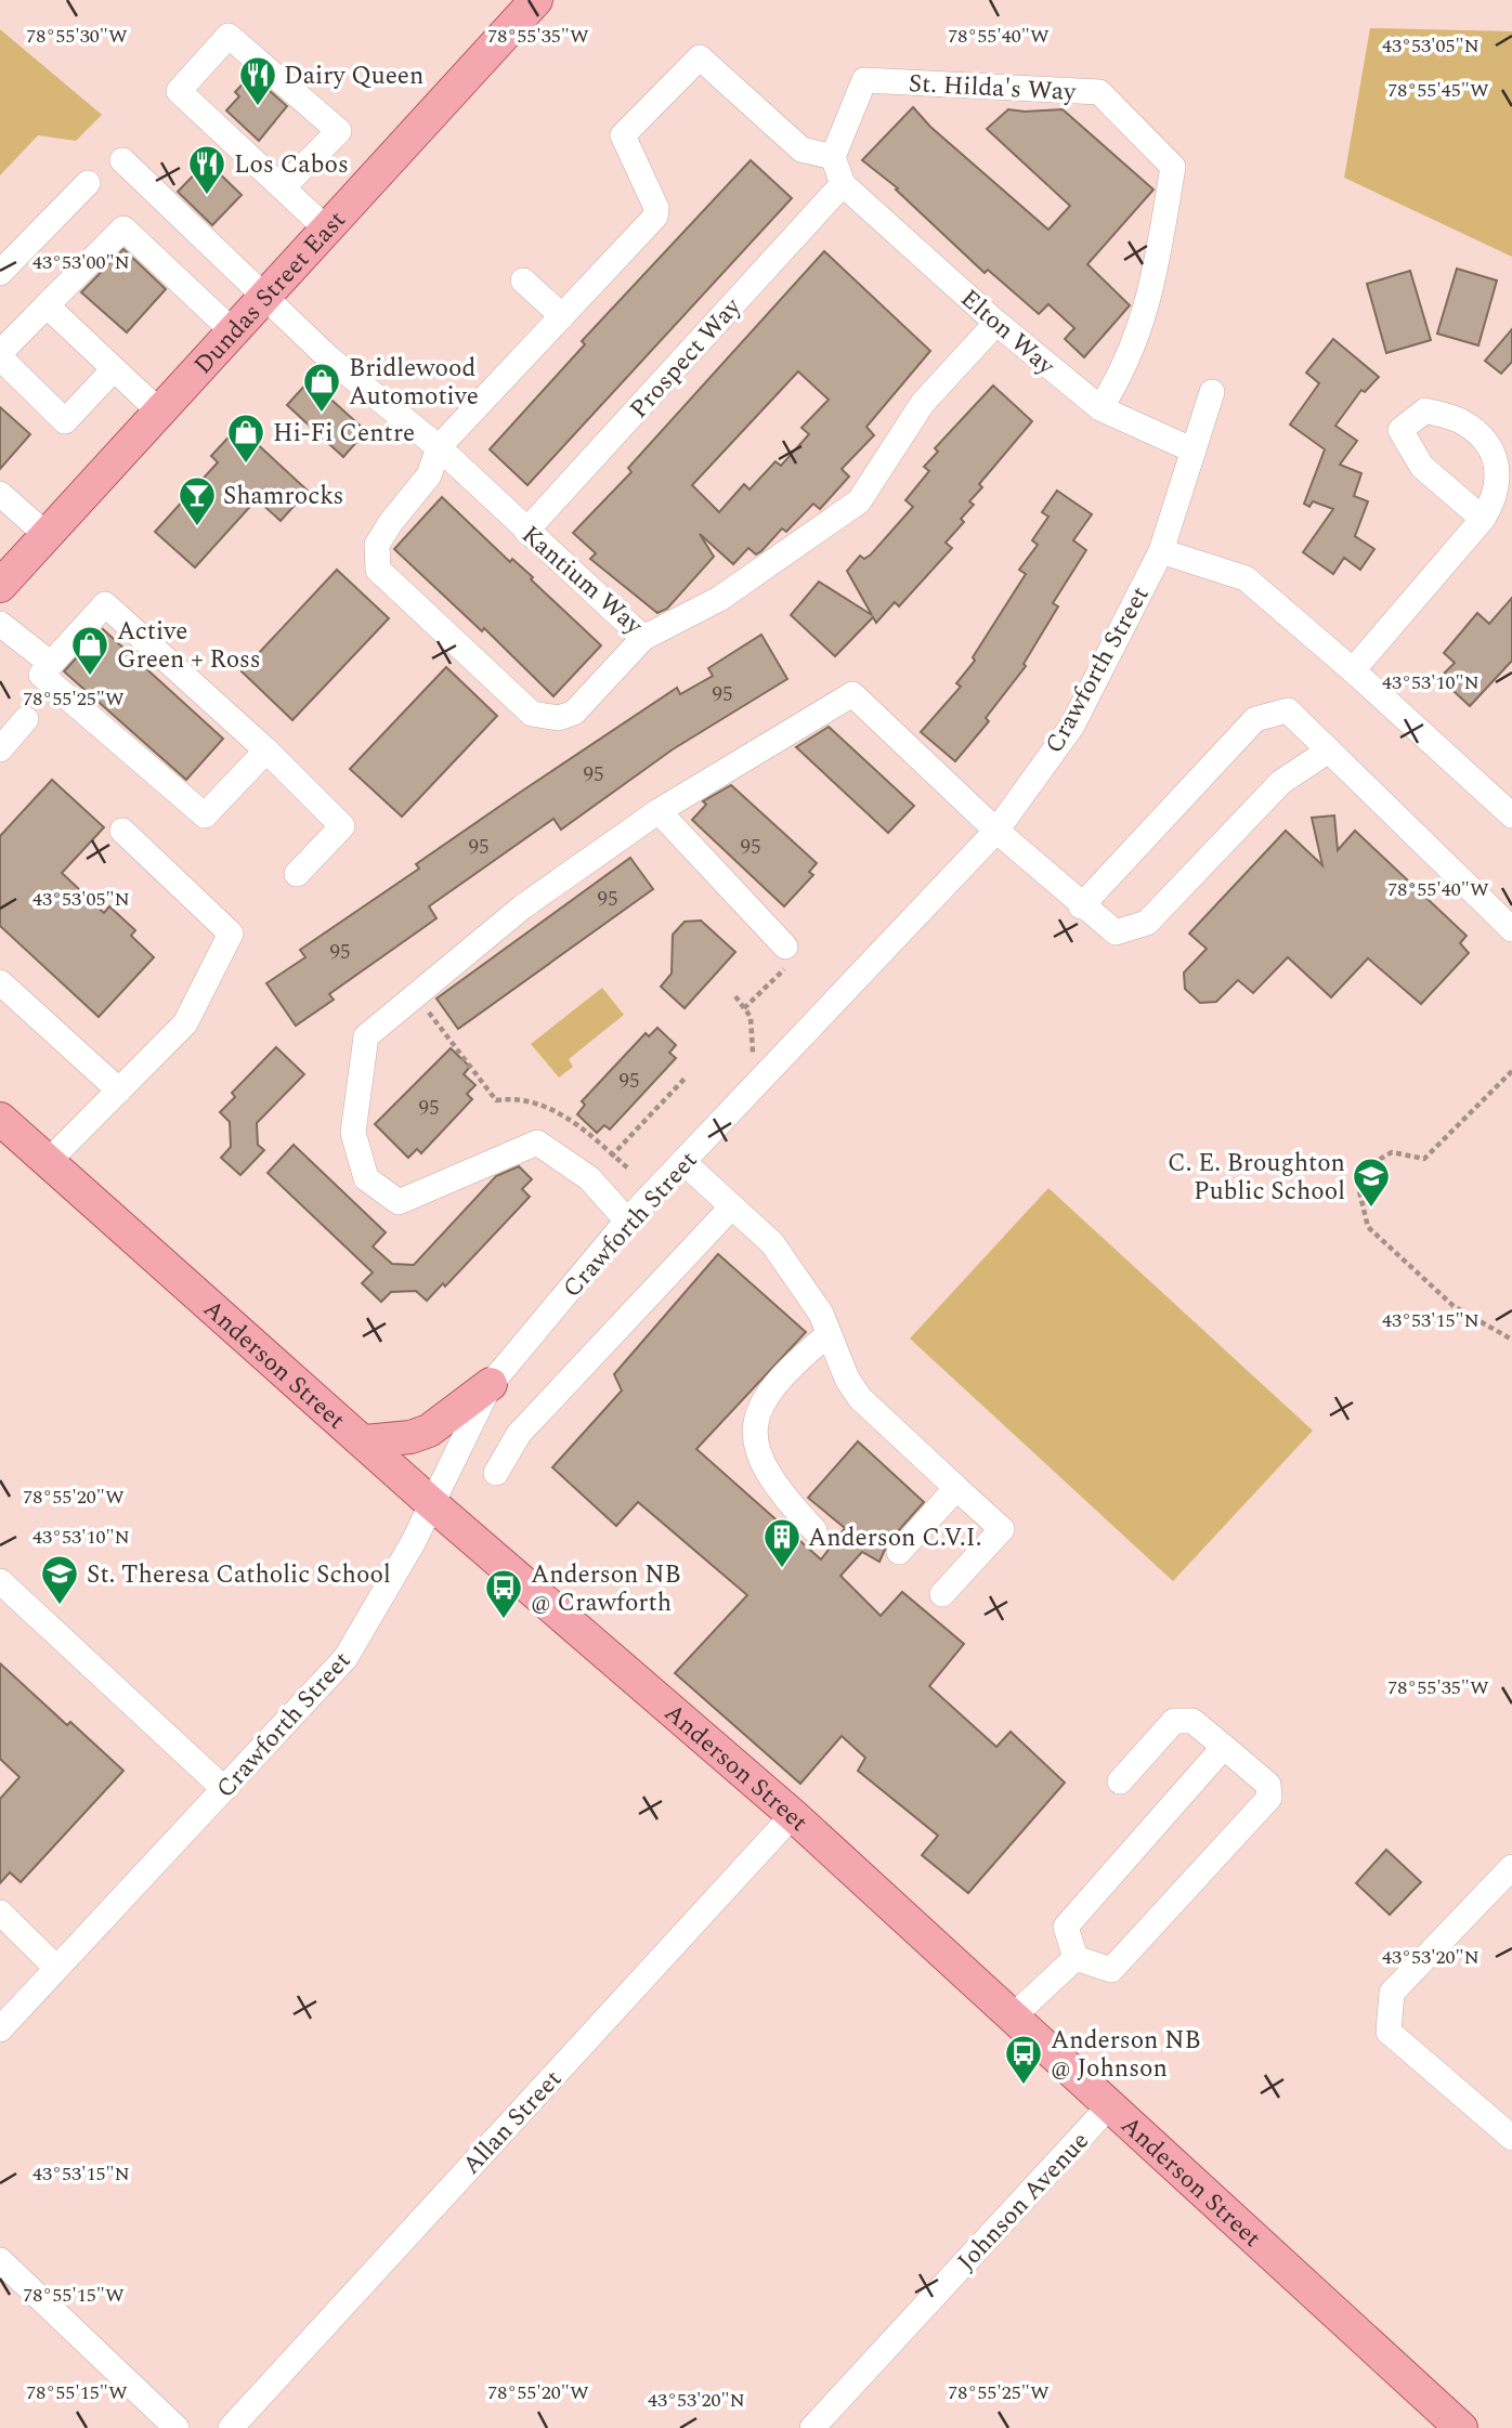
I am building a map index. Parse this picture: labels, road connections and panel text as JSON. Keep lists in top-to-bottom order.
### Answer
{
  "streets": {
    "main road": ["Dundas Street East", "Anderson Street"],
    "street": [
      "St. Hilda's Way",
      "Elton Way",
      "Prospect Way",
      "Kantium Way",
      "Crawforth Street",
      "Allan Street",
      "Johnson Avenue"
    ]
  },
  "crossings": [
    ["St. Hilda's Way", "Elton Way"],
    ["Dundas Street East", "Kantium Way"],
    ["Elton Way", "Prospect Way"],
    ["Elton Way", "Kantium Way"],
    ["Elton Way", "Crawforth Street"],
    ["Prospect Way", "Kantium Way"],
    ["Crawforth Street", "Anderson Street"],
    ["Anderson Street", "Allan Street"],
    ["Anderson Street", "Johnson Avenue"]
  ],
  "places": {
    "restaurant": ["Dairy Queen", "Los Cabos"],
    "shop": ["Bridlewood Automotive", "Hi-Fi Centre", "Active Green + Ross"],
    "bar": ["Shamrocks"],
    "school or university": ["C. E. Broughton Public School", "St. Theresa Catholic School"],
    "building": ["Anderson C.V.I."],
    "bus stop": ["Anderson NB @ Crawforth", "Anderson NB @ Johnson"]
  },
  "house_numbers": [
    "95",
    "95",
    "95",
    "95",
    "95",
    "95",
    "95",
    "95"
  ],
  "coordinates": [
    "78°55'40\"W",
    "78°55'30\"W",
    "78°55'35\"W",
    "43°53'05\"N",
    "78°55'45\"W",
    "43°53'00\"N",
    "43°53'10\"N",
    "78°55'25\"W",
    "43°53'15\"N",
    "78°55'20\"W",
    "43°53'20\"N",
    "78°55'15\"W"
  ]
}
